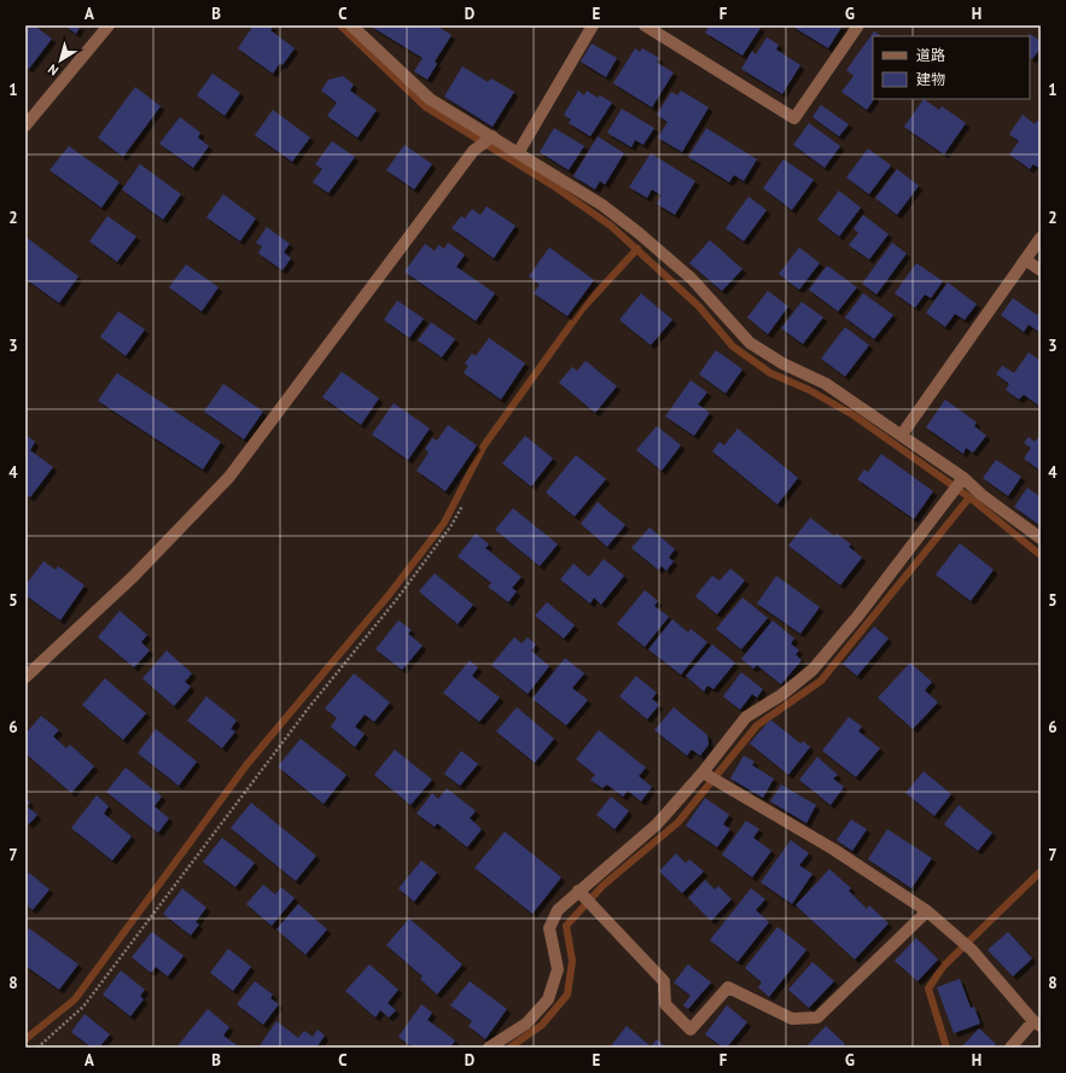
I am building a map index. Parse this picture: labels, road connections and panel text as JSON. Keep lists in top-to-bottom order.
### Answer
{
  "legend": ["道路", "建物"],
  "north": "bottom left",
  "grid": {
    "columns": [
      "A",
      "B",
      "C",
      "D",
      "E",
      "F",
      "G",
      "H"
    ],
    "rows": [
      "1",
      "2",
      "3",
      "4",
      "5",
      "6",
      "7",
      "8"
    ]
  }
}
